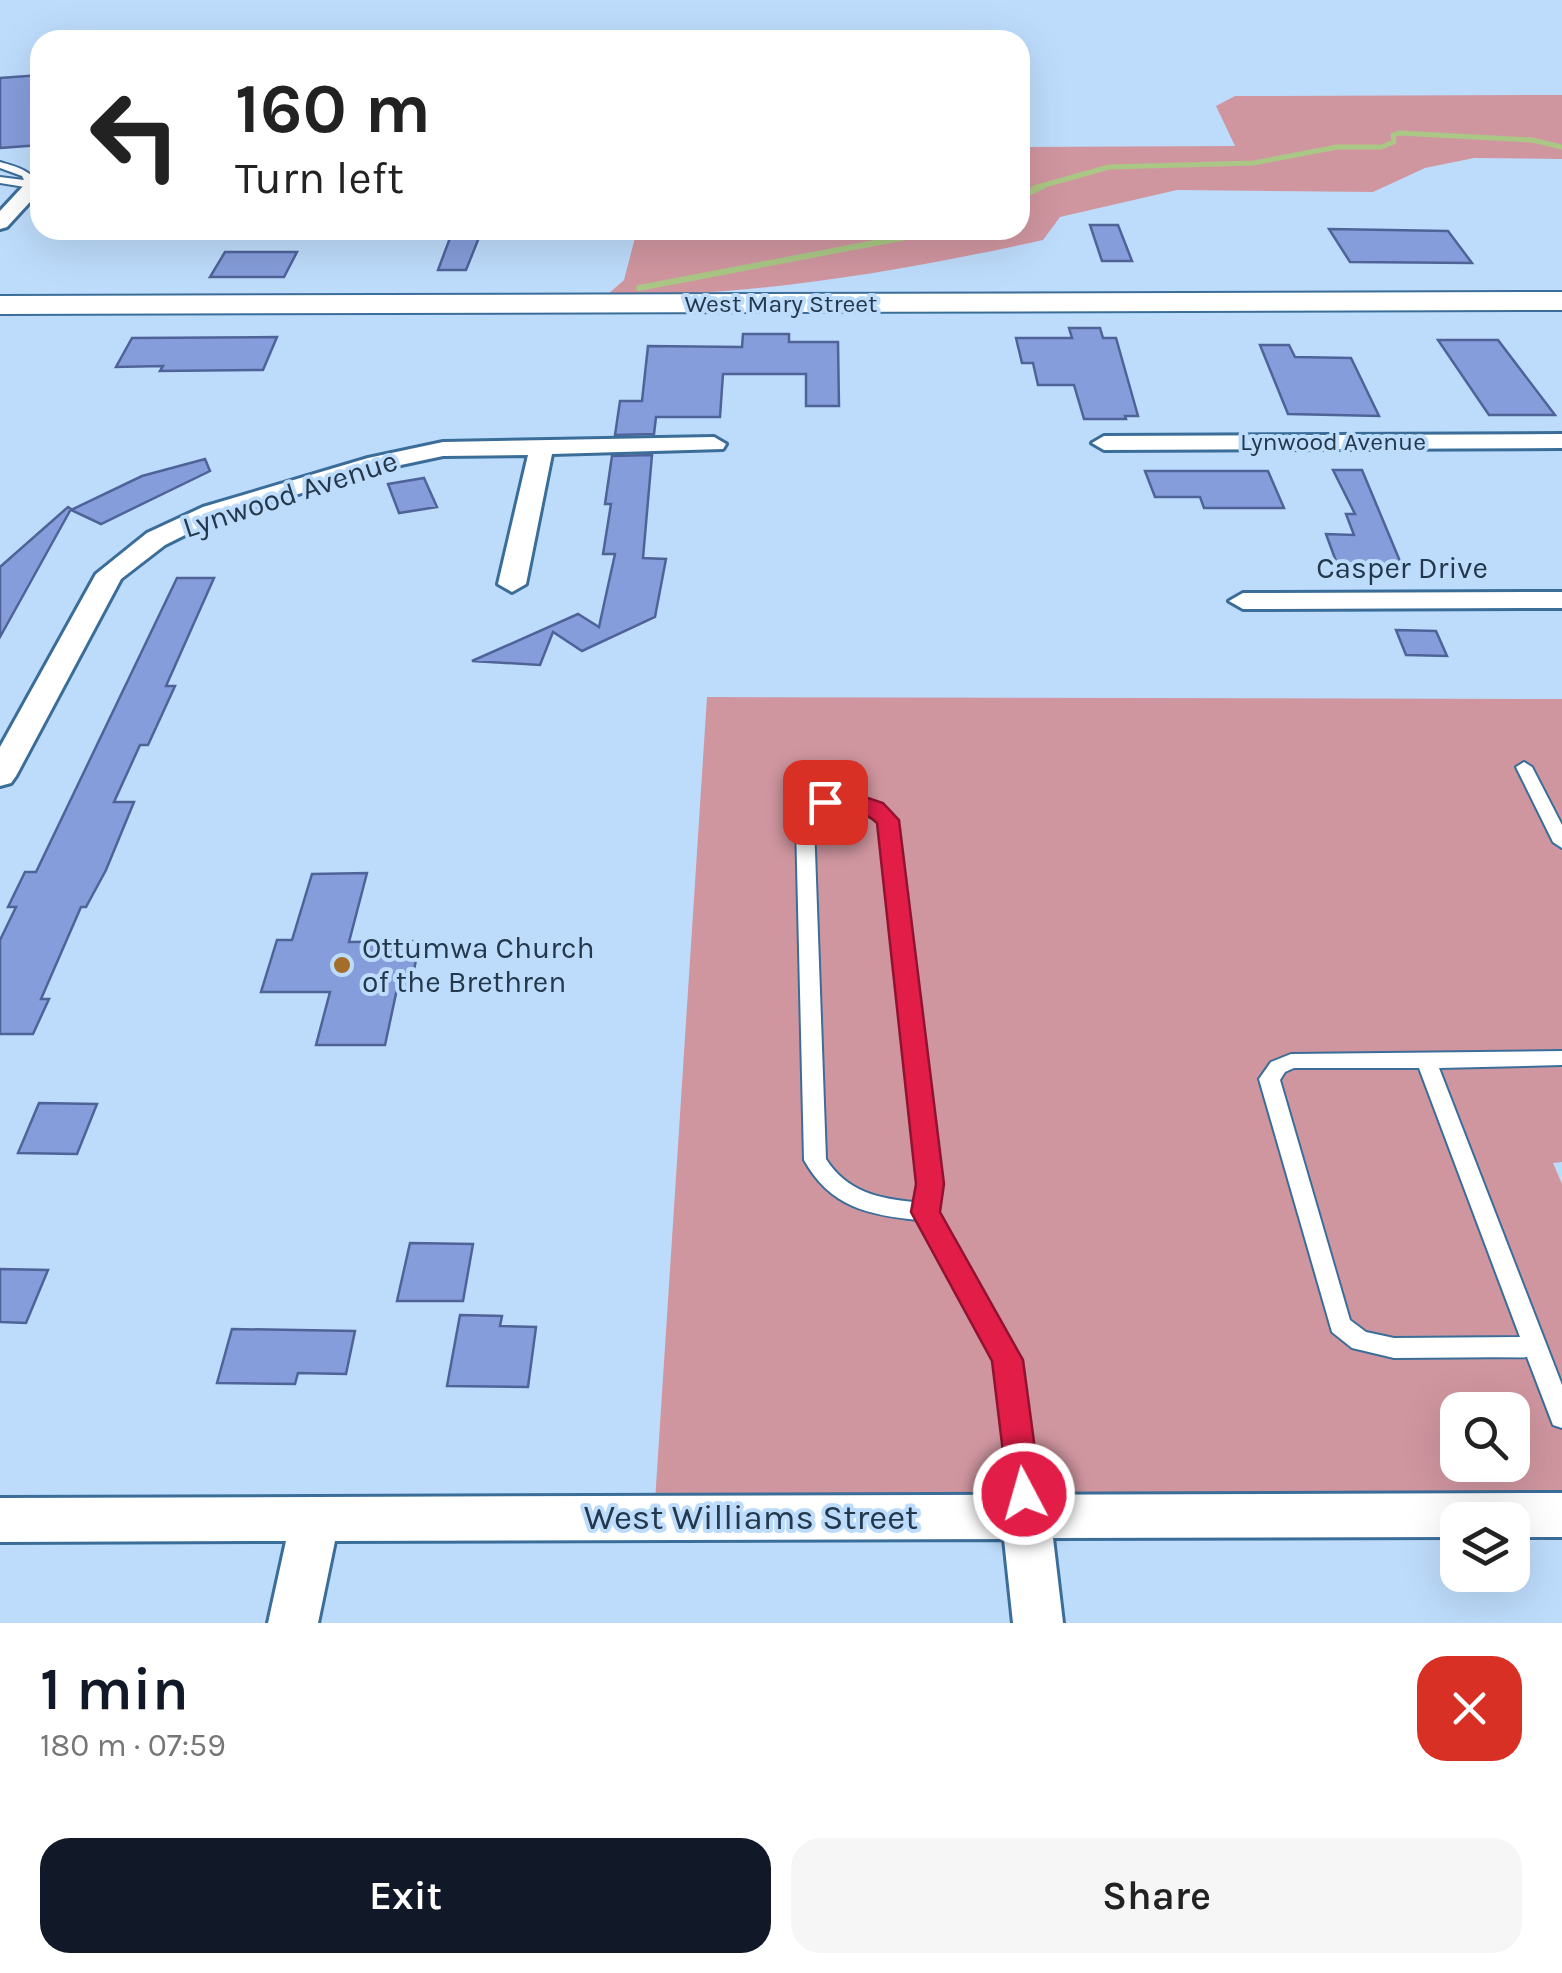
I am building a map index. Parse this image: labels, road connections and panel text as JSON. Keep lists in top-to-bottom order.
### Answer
{
  "streets": {
    "main road": ["West Mary Street"],
    "street": ["Lynwood Avenue", "Casper Drive", "West Williams Street"]
  },
  "places": ["Ottumwa Church of the Brethren"],
  "page": {
    "turn": ["160 m", "Turn left"],
    "heading": ["1 min", "180 m · 07:59"],
    "buttons": ["Exit", "Share"]
  }
}
